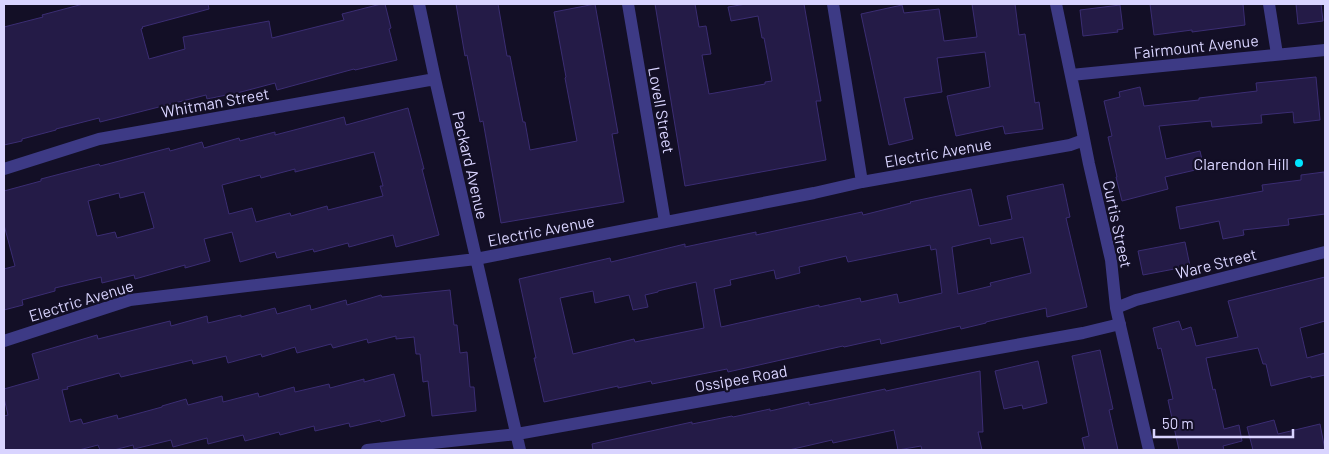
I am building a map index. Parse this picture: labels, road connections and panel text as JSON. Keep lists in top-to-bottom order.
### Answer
{
  "streets": {
    "street": [
      "Fairmount Avenue",
      "Whitman Street",
      "Lovell Street",
      "Electric Avenue",
      "Packard Avenue",
      "Curtis Street",
      "Ware Street",
      "Ossipee Road"
    ]
  },
  "crossings": [
    ["Fairmount Avenue", "Curtis Street"],
    ["Whitman Street", "Packard Avenue"],
    ["Lovell Street", "Electric Avenue"],
    ["Electric Avenue", "Packard Avenue"],
    ["Electric Avenue", "Curtis Street"],
    ["Packard Avenue", "Ossipee Road"],
    ["Curtis Street", "Ware Street"],
    ["Curtis Street", "Ossipee Road"]
  ],
  "places": ["Clarendon Hill"],
  "scale_bar": "50 m"
}
